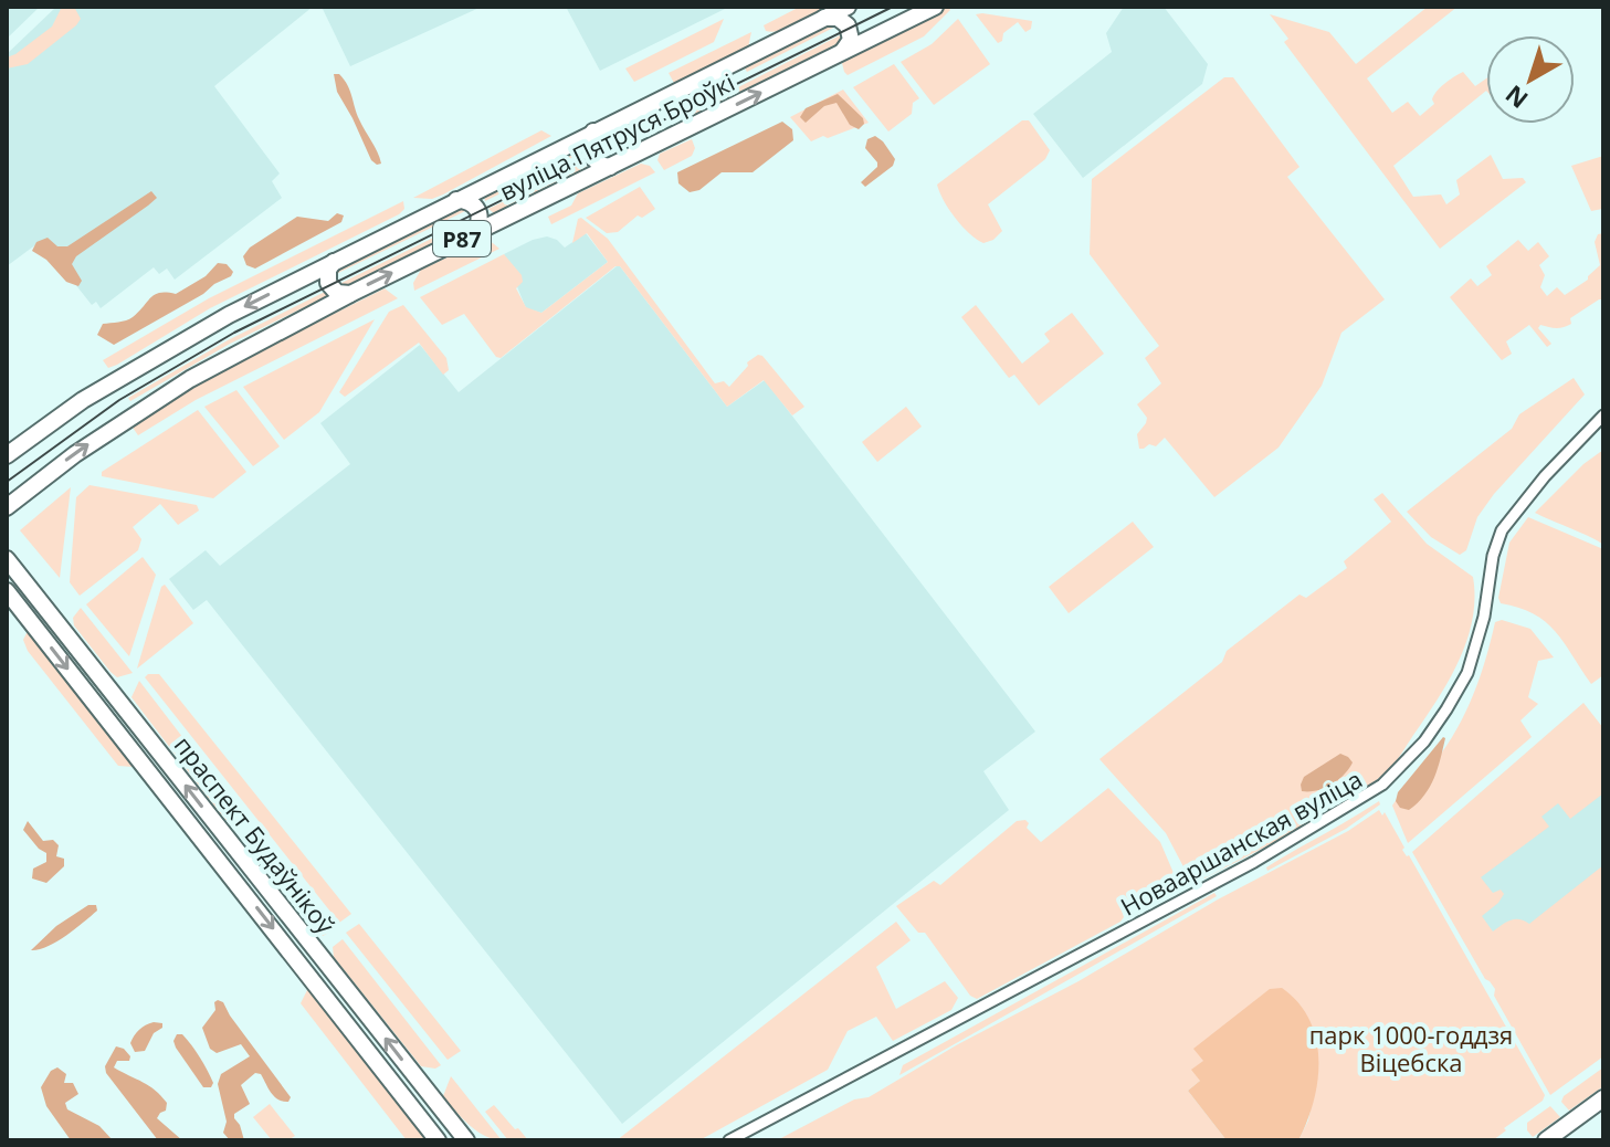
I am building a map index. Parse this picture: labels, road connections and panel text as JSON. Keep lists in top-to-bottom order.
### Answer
{
  "streets": {
    "main road": ["вуліца Пятруся Броўкі", "Р87", "праспект Будаўнікоў"],
    "street": ["Новааршанская вуліца"]
  },
  "parks": ["парк 1000-годдзя Віцебска"],
  "north": "bottom left"
}
